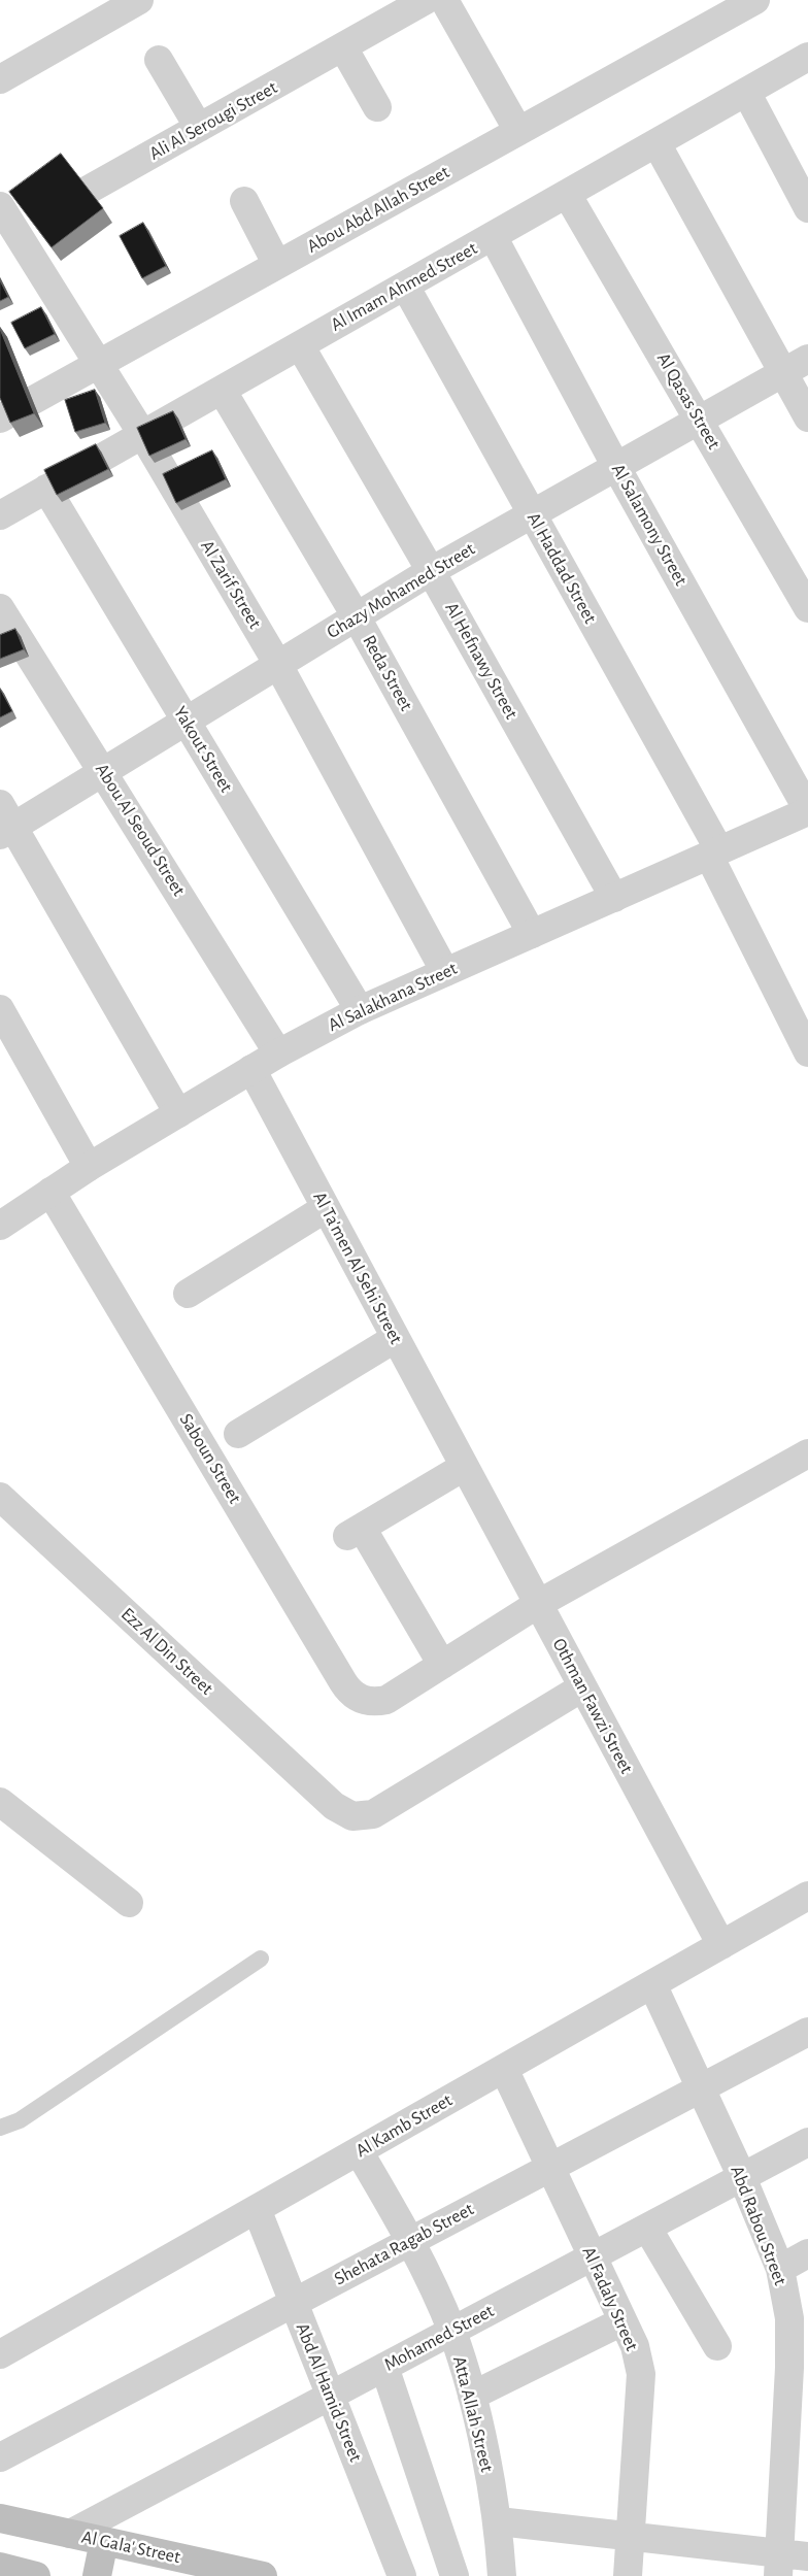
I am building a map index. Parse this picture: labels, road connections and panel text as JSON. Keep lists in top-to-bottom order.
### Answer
{
  "streets": {
    "main road": ["Al Gala' Street"],
    "street": [
      "Ali Al Serougi Street",
      "Abou Abd Allah Street",
      "Al Imam Ahmed Street",
      "Al Qasas Street",
      "Al Salamony Street",
      "Al Haddad Street",
      "Al Zarif Street",
      "Ghazy Mohamed Street",
      "Al Hefnawy Street",
      "Reda Street",
      "Yakout Street",
      "Abou Al Seoud Street",
      "Al Salakhana Street",
      "Al Ta'men Al Sehi Street",
      "Saboun Street",
      "Ezz Al Din Street",
      "Othman Fawzi Street",
      "Al Kamb Street",
      "Abd Rabou Street",
      "Shehata Ragab Street",
      "Al Fadaly Street",
      "Mohamed Street",
      "Abd Al Hamid Street",
      "Atta Allah Street"
    ]
  },
  "crossings": [
    ["Ali Al Serougi Street", "Al Zarif Street"],
    ["Abou Abd Allah Street", "Al Zarif Street"],
    ["Al Imam Ahmed Street", "Al Qasas Street"],
    ["Al Imam Ahmed Street", "Al Salamony Street"],
    ["Al Imam Ahmed Street", "Al Haddad Street"],
    ["Al Imam Ahmed Street", "Al Zarif Street"],
    ["Al Imam Ahmed Street", "Al Hefnawy Street"],
    ["Al Imam Ahmed Street", "Reda Street"],
    ["Al Imam Ahmed Street", "Yakout Street"],
    ["Al Qasas Street", "Ghazy Mohamed Street"],
    ["Al Salamony Street", "Ghazy Mohamed Street"],
    ["Al Salamony Street", "Al Salakhana Street"],
    ["Al Haddad Street", "Ghazy Mohamed Street"],
    ["Al Haddad Street", "Al Salakhana Street"],
    ["Al Zarif Street", "Ghazy Mohamed Street"],
    ["Al Zarif Street", "Al Salakhana Street"],
    ["Ghazy Mohamed Street", "Al Hefnawy Street"],
    ["Ghazy Mohamed Street", "Reda Street"],
    ["Ghazy Mohamed Street", "Yakout Street"],
    ["Ghazy Mohamed Street", "Abou Al Seoud Street"],
    ["Al Hefnawy Street", "Al Salakhana Street"],
    ["Reda Street", "Al Salakhana Street"],
    ["Yakout Street", "Al Salakhana Street"],
    ["Abou Al Seoud Street", "Al Salakhana Street"],
    ["Al Salakhana Street", "Al Ta'men Al Sehi Street"],
    ["Al Salakhana Street", "Saboun Street"],
    ["Al Ta'men Al Sehi Street", "Othman Fawzi Street"],
    ["Ezz Al Din Street", "Othman Fawzi Street"],
    ["Othman Fawzi Street", "Al Kamb Street"],
    ["Al Kamb Street", "Abd Rabou Street"],
    ["Al Kamb Street", "Al Fadaly Street"],
    ["Al Kamb Street", "Abd Al Hamid Street"],
    ["Al Kamb Street", "Atta Allah Street"],
    ["Abd Rabou Street", "Shehata Ragab Street"],
    ["Abd Rabou Street", "Mohamed Street"],
    ["Shehata Ragab Street", "Al Fadaly Street"],
    ["Shehata Ragab Street", "Abd Al Hamid Street"],
    ["Shehata Ragab Street", "Atta Allah Street"],
    ["Al Fadaly Street", "Mohamed Street"],
    ["Mohamed Street", "Abd Al Hamid Street"],
    ["Mohamed Street", "Atta Allah Street"],
    ["Mohamed Street", "Al Gala' Street"]
  ]
}
